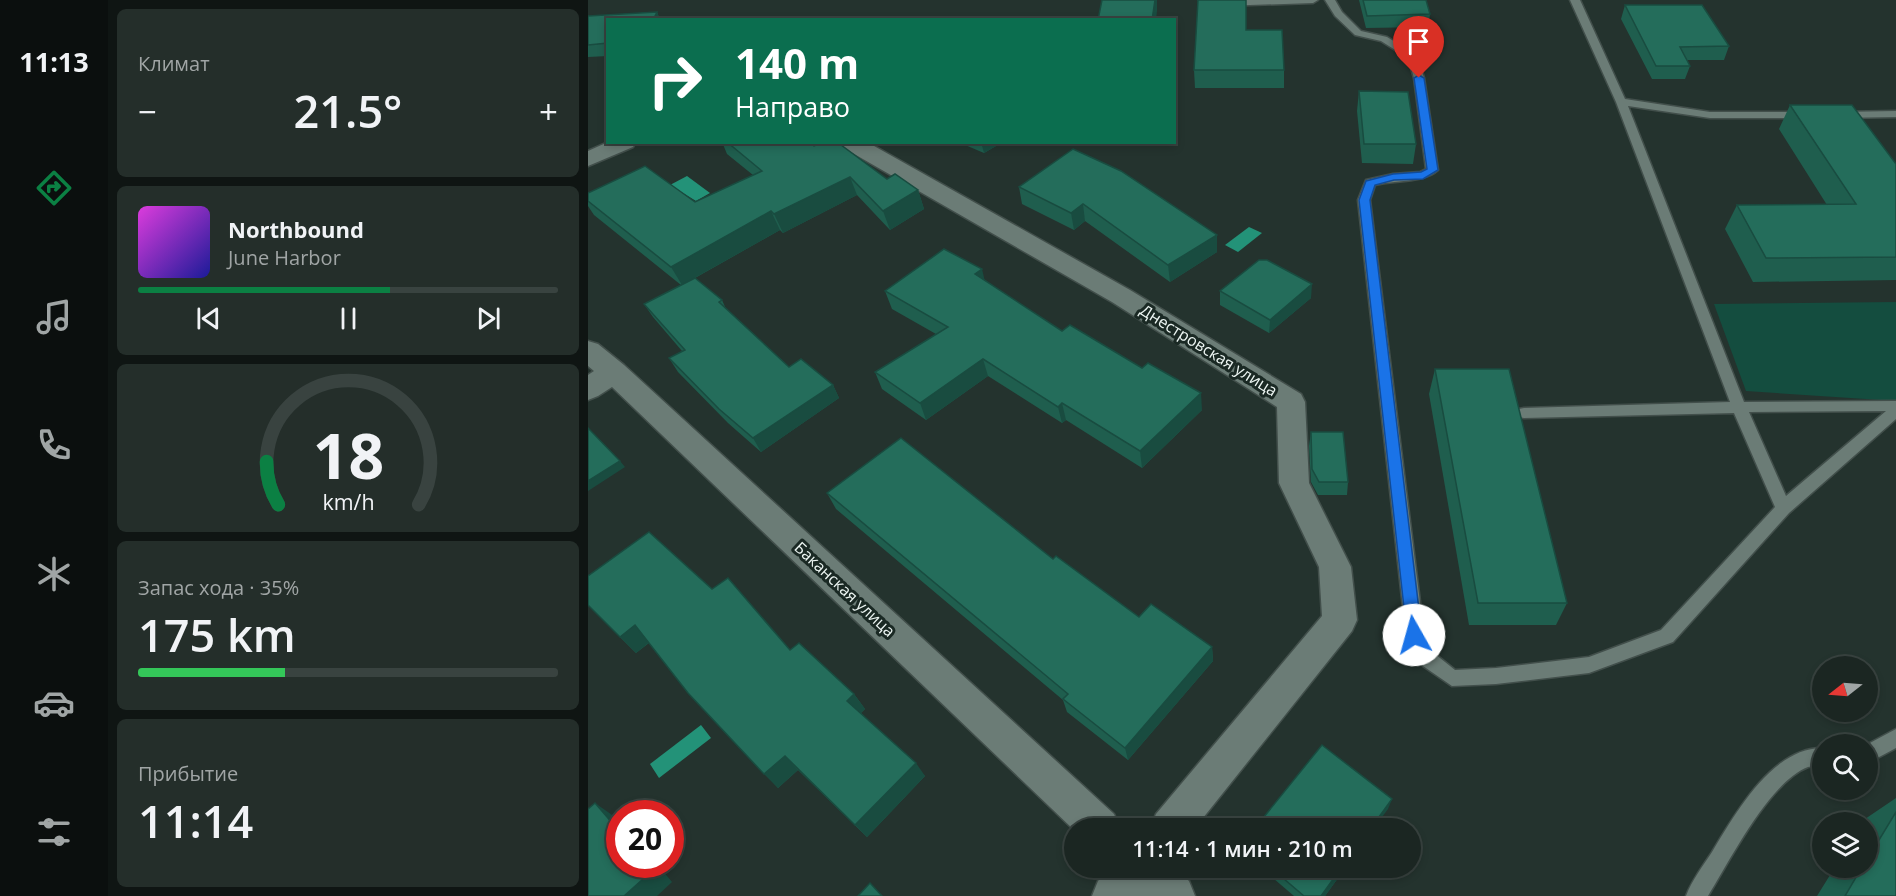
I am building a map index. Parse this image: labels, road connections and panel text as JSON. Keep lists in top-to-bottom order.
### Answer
{
  "streets": {
    "street": ["Днестровская улица", "Баканская улица"]
  },
  "north": "left",
  "page": {
    "tabs": "11:13",
    "tile": [
      "Климат",
      ["Запас хода · 35%", "175 km"],
      ["Прибытие", "11:14"]
    ],
    "turn": ["140 m", "Направо"],
    "heat": ["−", "21.5°", "+"],
    "song": ["Northbound", "June Harbor"],
    "limit": "20",
    "trip": "11:14 · 1 мин · 210 m",
    "gauge": ["18", "km/h"]
  }
}
